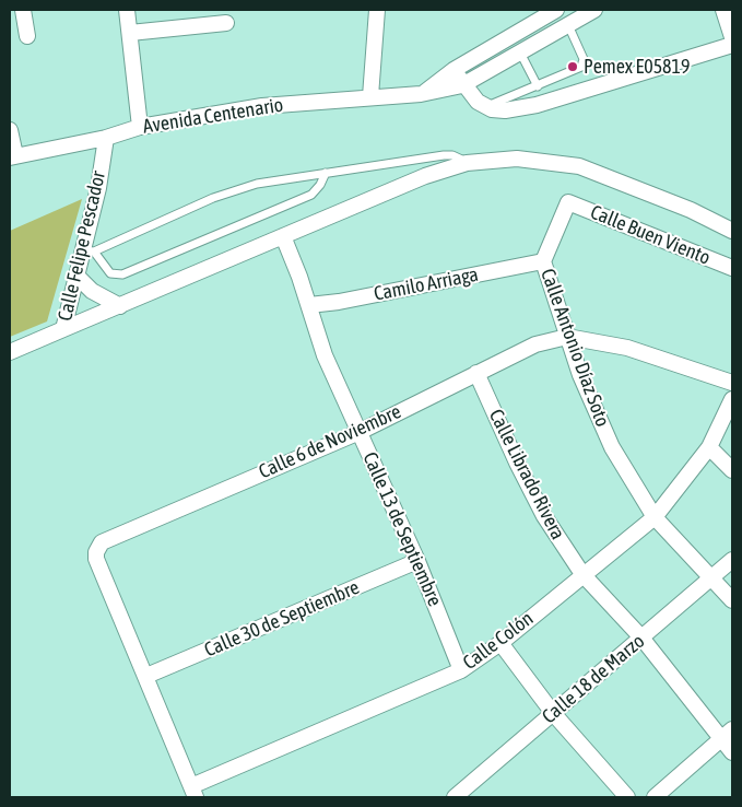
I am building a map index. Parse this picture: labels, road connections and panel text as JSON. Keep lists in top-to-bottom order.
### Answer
{
  "streets": {
    "street": [
      "Avenida Centenario",
      "Calle Buen Viento",
      "Calle Felipe Pescador",
      "Camilo Arriaga",
      "Calle Antonio Díaz Soto",
      "Calle 6 de Noviembre",
      "Calle Librado Rivera",
      "Calle 13 de Septiembre",
      "Calle 30 de Septiembre",
      "Calle Colón",
      "Calle 18 de Marzo"
    ]
  },
  "crossings": [
    ["Avenida Centenario", "Calle Felipe Pescador"],
    ["Calle Buen Viento", "Calle Antonio Díaz Soto"],
    ["Camilo Arriaga", "Calle Antonio Díaz Soto"],
    ["Camilo Arriaga", "Calle 13 de Septiembre"],
    ["Calle Antonio Díaz Soto", "Calle 6 de Noviembre"],
    ["Calle Antonio Díaz Soto", "Calle Colón"],
    ["Calle Antonio Díaz Soto", "Calle 18 de Marzo"],
    ["Calle 6 de Noviembre", "Calle Librado Rivera"],
    ["Calle 6 de Noviembre", "Calle 13 de Septiembre"],
    ["Calle 6 de Noviembre", "Calle 30 de Septiembre"],
    ["Calle Librado Rivera", "Calle Colón"],
    ["Calle Librado Rivera", "Calle 18 de Marzo"],
    ["Calle 13 de Septiembre", "Calle 30 de Septiembre"],
    ["Calle 13 de Septiembre", "Calle Colón"]
  ],
  "places": ["Pemex E05819"]
}
